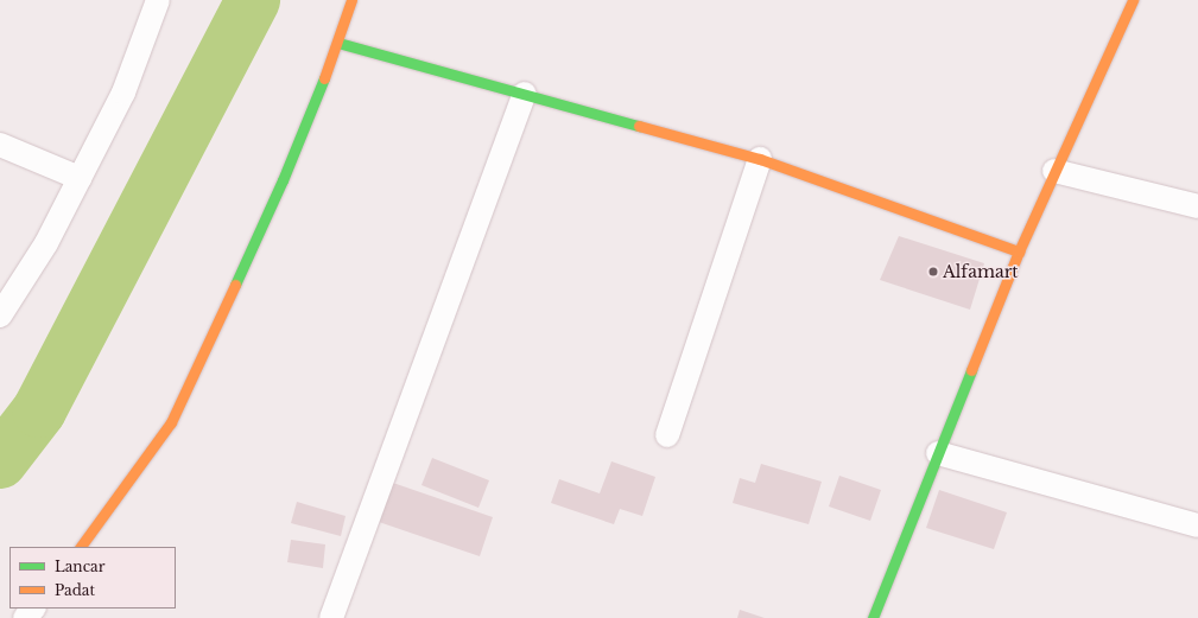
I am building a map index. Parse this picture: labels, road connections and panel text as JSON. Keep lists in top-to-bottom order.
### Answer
{
  "places": ["Alfamart"],
  "legend": ["Lancar", "Padat"]
}
